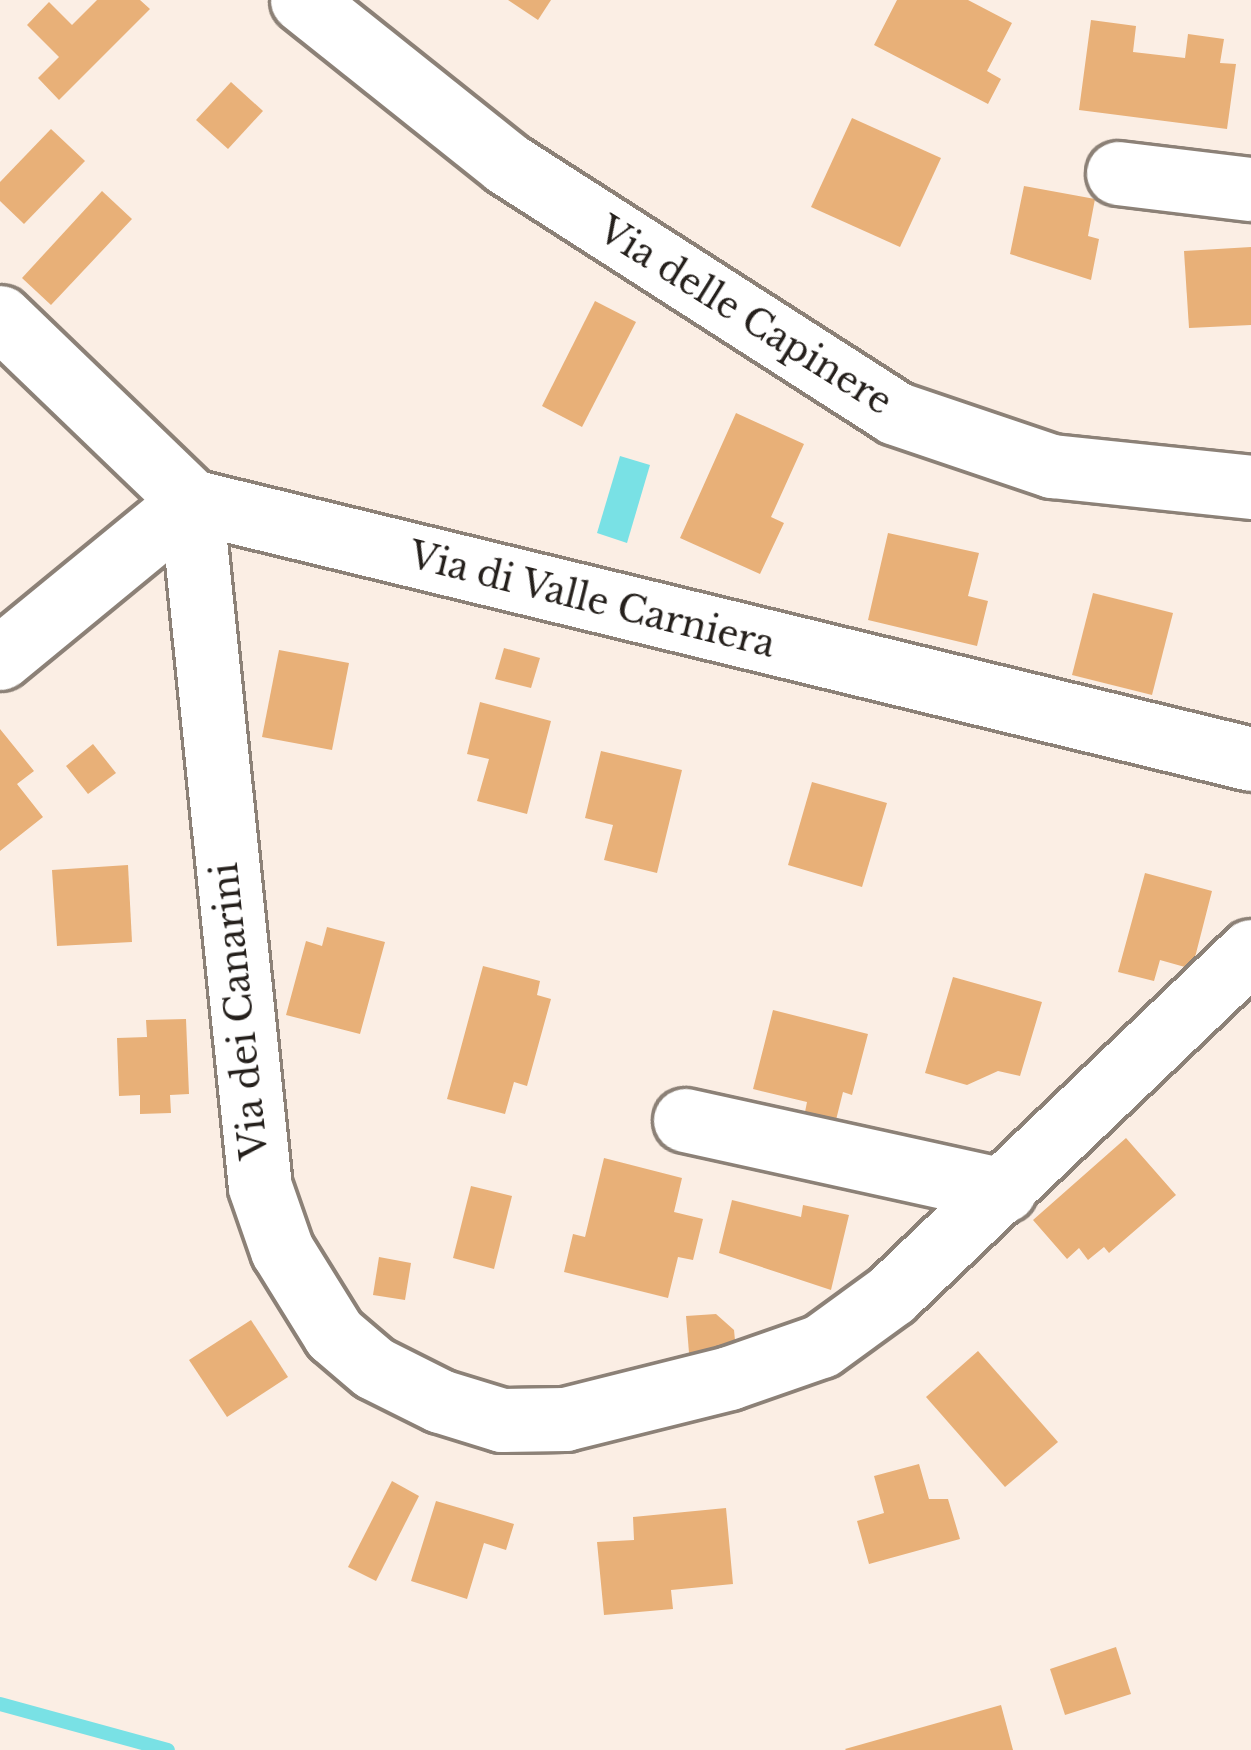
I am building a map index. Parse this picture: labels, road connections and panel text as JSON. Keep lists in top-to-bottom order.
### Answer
{
  "streets": {
    "street": ["Via delle Capinere", "Via di Valle Carniera", "Via dei Canarini"]
  },
  "crossings": [
    ["Via di Valle Carniera", "Via dei Canarini"]
  ]
}
